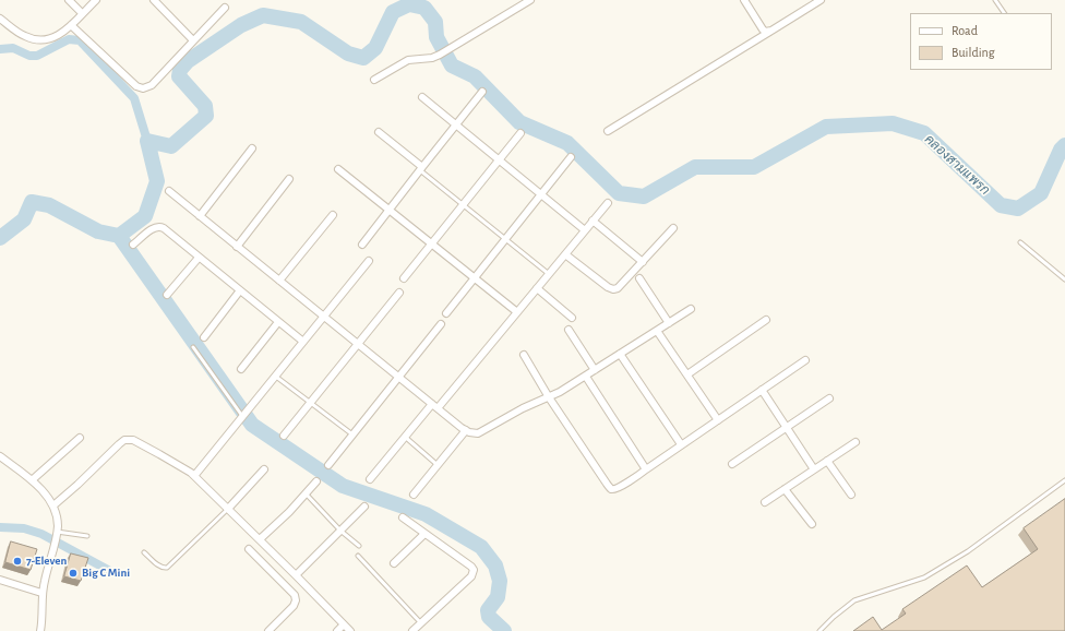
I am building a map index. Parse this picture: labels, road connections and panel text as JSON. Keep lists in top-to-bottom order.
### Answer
{
  "water": ["คลองสามแพรก"],
  "places": ["7-Eleven", "Big C Mini"],
  "legend": ["Road", "Building"]
}
